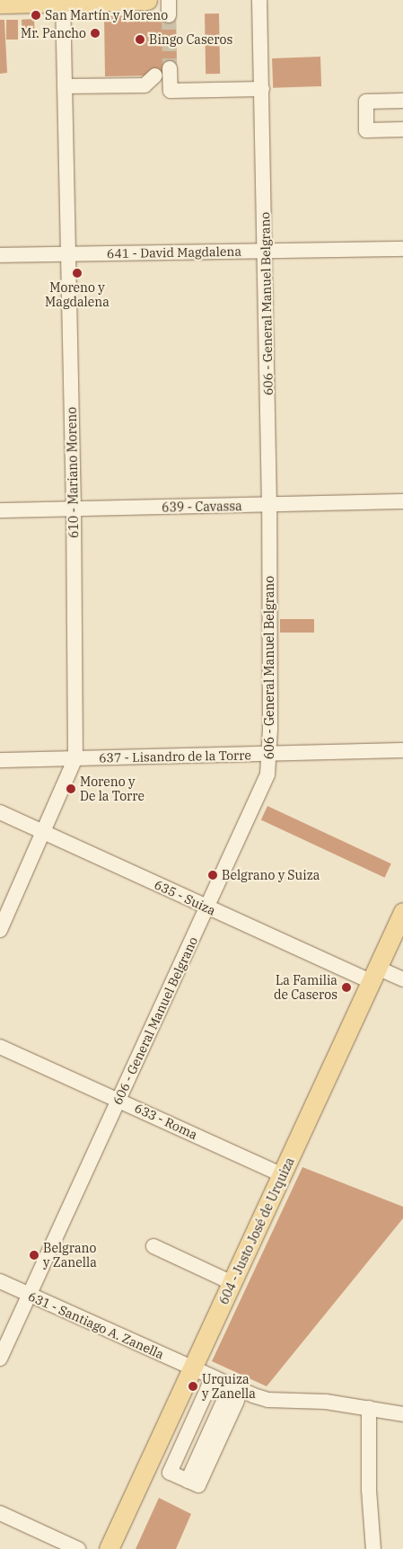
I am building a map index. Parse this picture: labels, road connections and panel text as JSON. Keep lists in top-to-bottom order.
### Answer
{
  "streets": {
    "main road": ["604 - Justo José de Urquiza"],
    "street": [
      "641 - David Magdalena",
      "606 - General Manuel Belgrano",
      "610 - Mariano Moreno",
      "639 - Cavassa",
      "637 - Lisandro de la Torre",
      "635 - Suiza",
      "633 - Roma",
      "631 - Santiago A. Zanella"
    ]
  },
  "crossings": [
    ["641 - David Magdalena", "606 - General Manuel Belgrano"],
    ["641 - David Magdalena", "610 - Mariano Moreno"],
    ["606 - General Manuel Belgrano", "639 - Cavassa"],
    ["606 - General Manuel Belgrano", "637 - Lisandro de la Torre"],
    ["606 - General Manuel Belgrano", "635 - Suiza"],
    ["606 - General Manuel Belgrano", "633 - Roma"],
    ["606 - General Manuel Belgrano", "631 - Santiago A. Zanella"],
    ["610 - Mariano Moreno", "639 - Cavassa"],
    ["610 - Mariano Moreno", "637 - Lisandro de la Torre"],
    ["610 - Mariano Moreno", "635 - Suiza"],
    ["635 - Suiza", "604 - Justo José de Urquiza"],
    ["633 - Roma", "604 - Justo José de Urquiza"],
    ["604 - Justo José de Urquiza", "631 - Santiago A. Zanella"]
  ],
  "places": [
    "San Martín y Moreno",
    "Mr. Pancho",
    "Bingo Caseros",
    "Moreno y Magdalena",
    "Moreno y De la Torre",
    "Belgrano y Suiza",
    "La Familia de Caseros",
    "Belgrano y Zanella",
    "Urquiza y Zanella"
  ]
}
